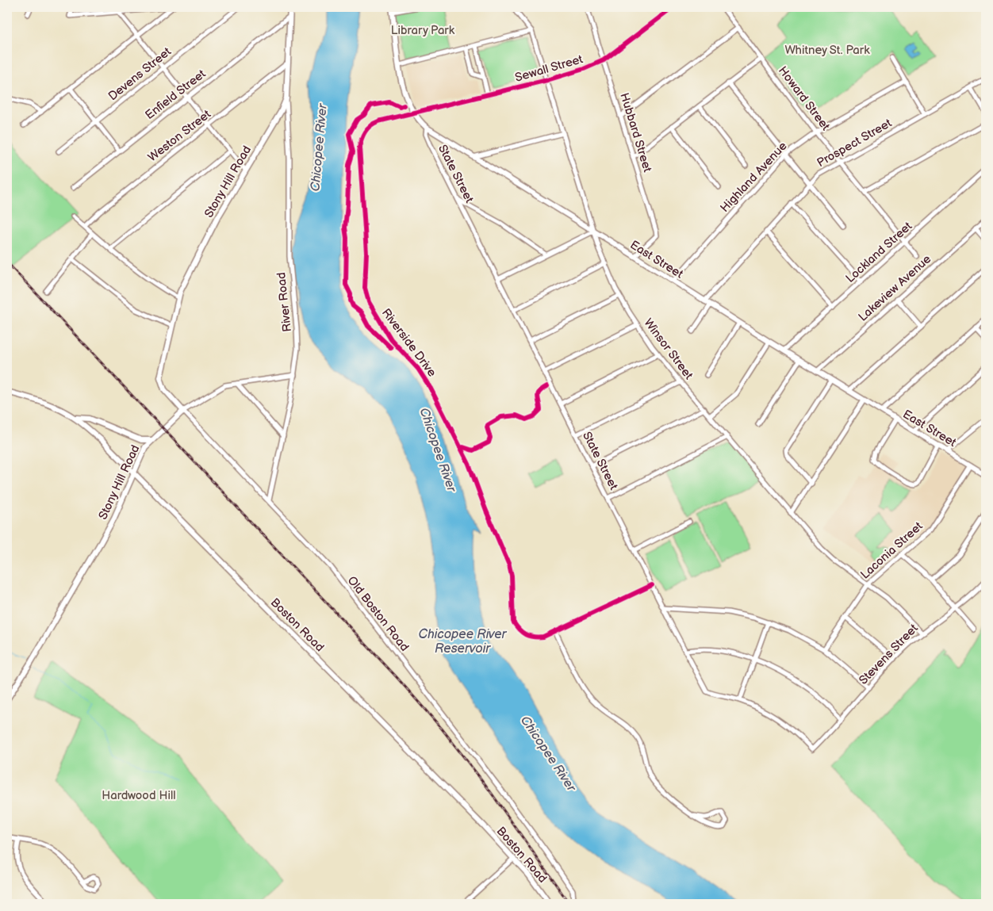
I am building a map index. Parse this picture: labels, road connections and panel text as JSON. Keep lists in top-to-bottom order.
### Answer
{
  "streets": {
    "main road": ["Stony Hill Road", "East Street", "Boston Road"],
    "street": [
      "Sewall Street",
      "Devens Street",
      "Enfield Street",
      "Howard Street",
      "Hubbard Street",
      "Weston Street",
      "Prospect Street",
      "State Street",
      "Highland Avenue",
      "Lockland Street",
      "Lakeview Avenue",
      "River Road",
      "Riverside Drive",
      "Winsor Street",
      "Laconia Street",
      "Old Boston Road",
      "Stevens Street"
    ]
  },
  "crossings": [
    ["Sewall Street", "Hubbard Street"],
    ["Sewall Street", "East Street"],
    ["Sewall Street", "Riverside Drive"],
    ["Sewall Street", "Winsor Street"],
    ["Enfield Street", "Stony Hill Road"],
    ["Howard Street", "Prospect Street"],
    ["Howard Street", "Highland Avenue"],
    ["Howard Street", "Lockland Street"],
    ["Hubbard Street", "East Street"],
    ["Weston Street", "Stony Hill Road"],
    ["Prospect Street", "East Street"],
    ["State Street", "East Street"],
    ["State Street", "Riverside Drive"],
    ["State Street", "Stevens Street"],
    ["Highland Avenue", "East Street"],
    ["Stony Hill Road", "River Road"],
    ["Stony Hill Road", "Old Boston Road"],
    ["Stony Hill Road", "Boston Road"],
    ["Lockland Street", "East Street"],
    ["East Street", "Lakeview Avenue"],
    ["East Street", "Riverside Drive"],
    ["East Street", "Winsor Street"],
    ["East Street", "Laconia Street"],
    ["River Road", "Old Boston Road"],
    ["Winsor Street", "Laconia Street"],
    ["Winsor Street", "Stevens Street"]
  ],
  "water": ["Chicopee River", "Chicopee River Reservoir"],
  "parks": ["Library Park", "Whitney St. Park", "Hardwood Hill"]
}
